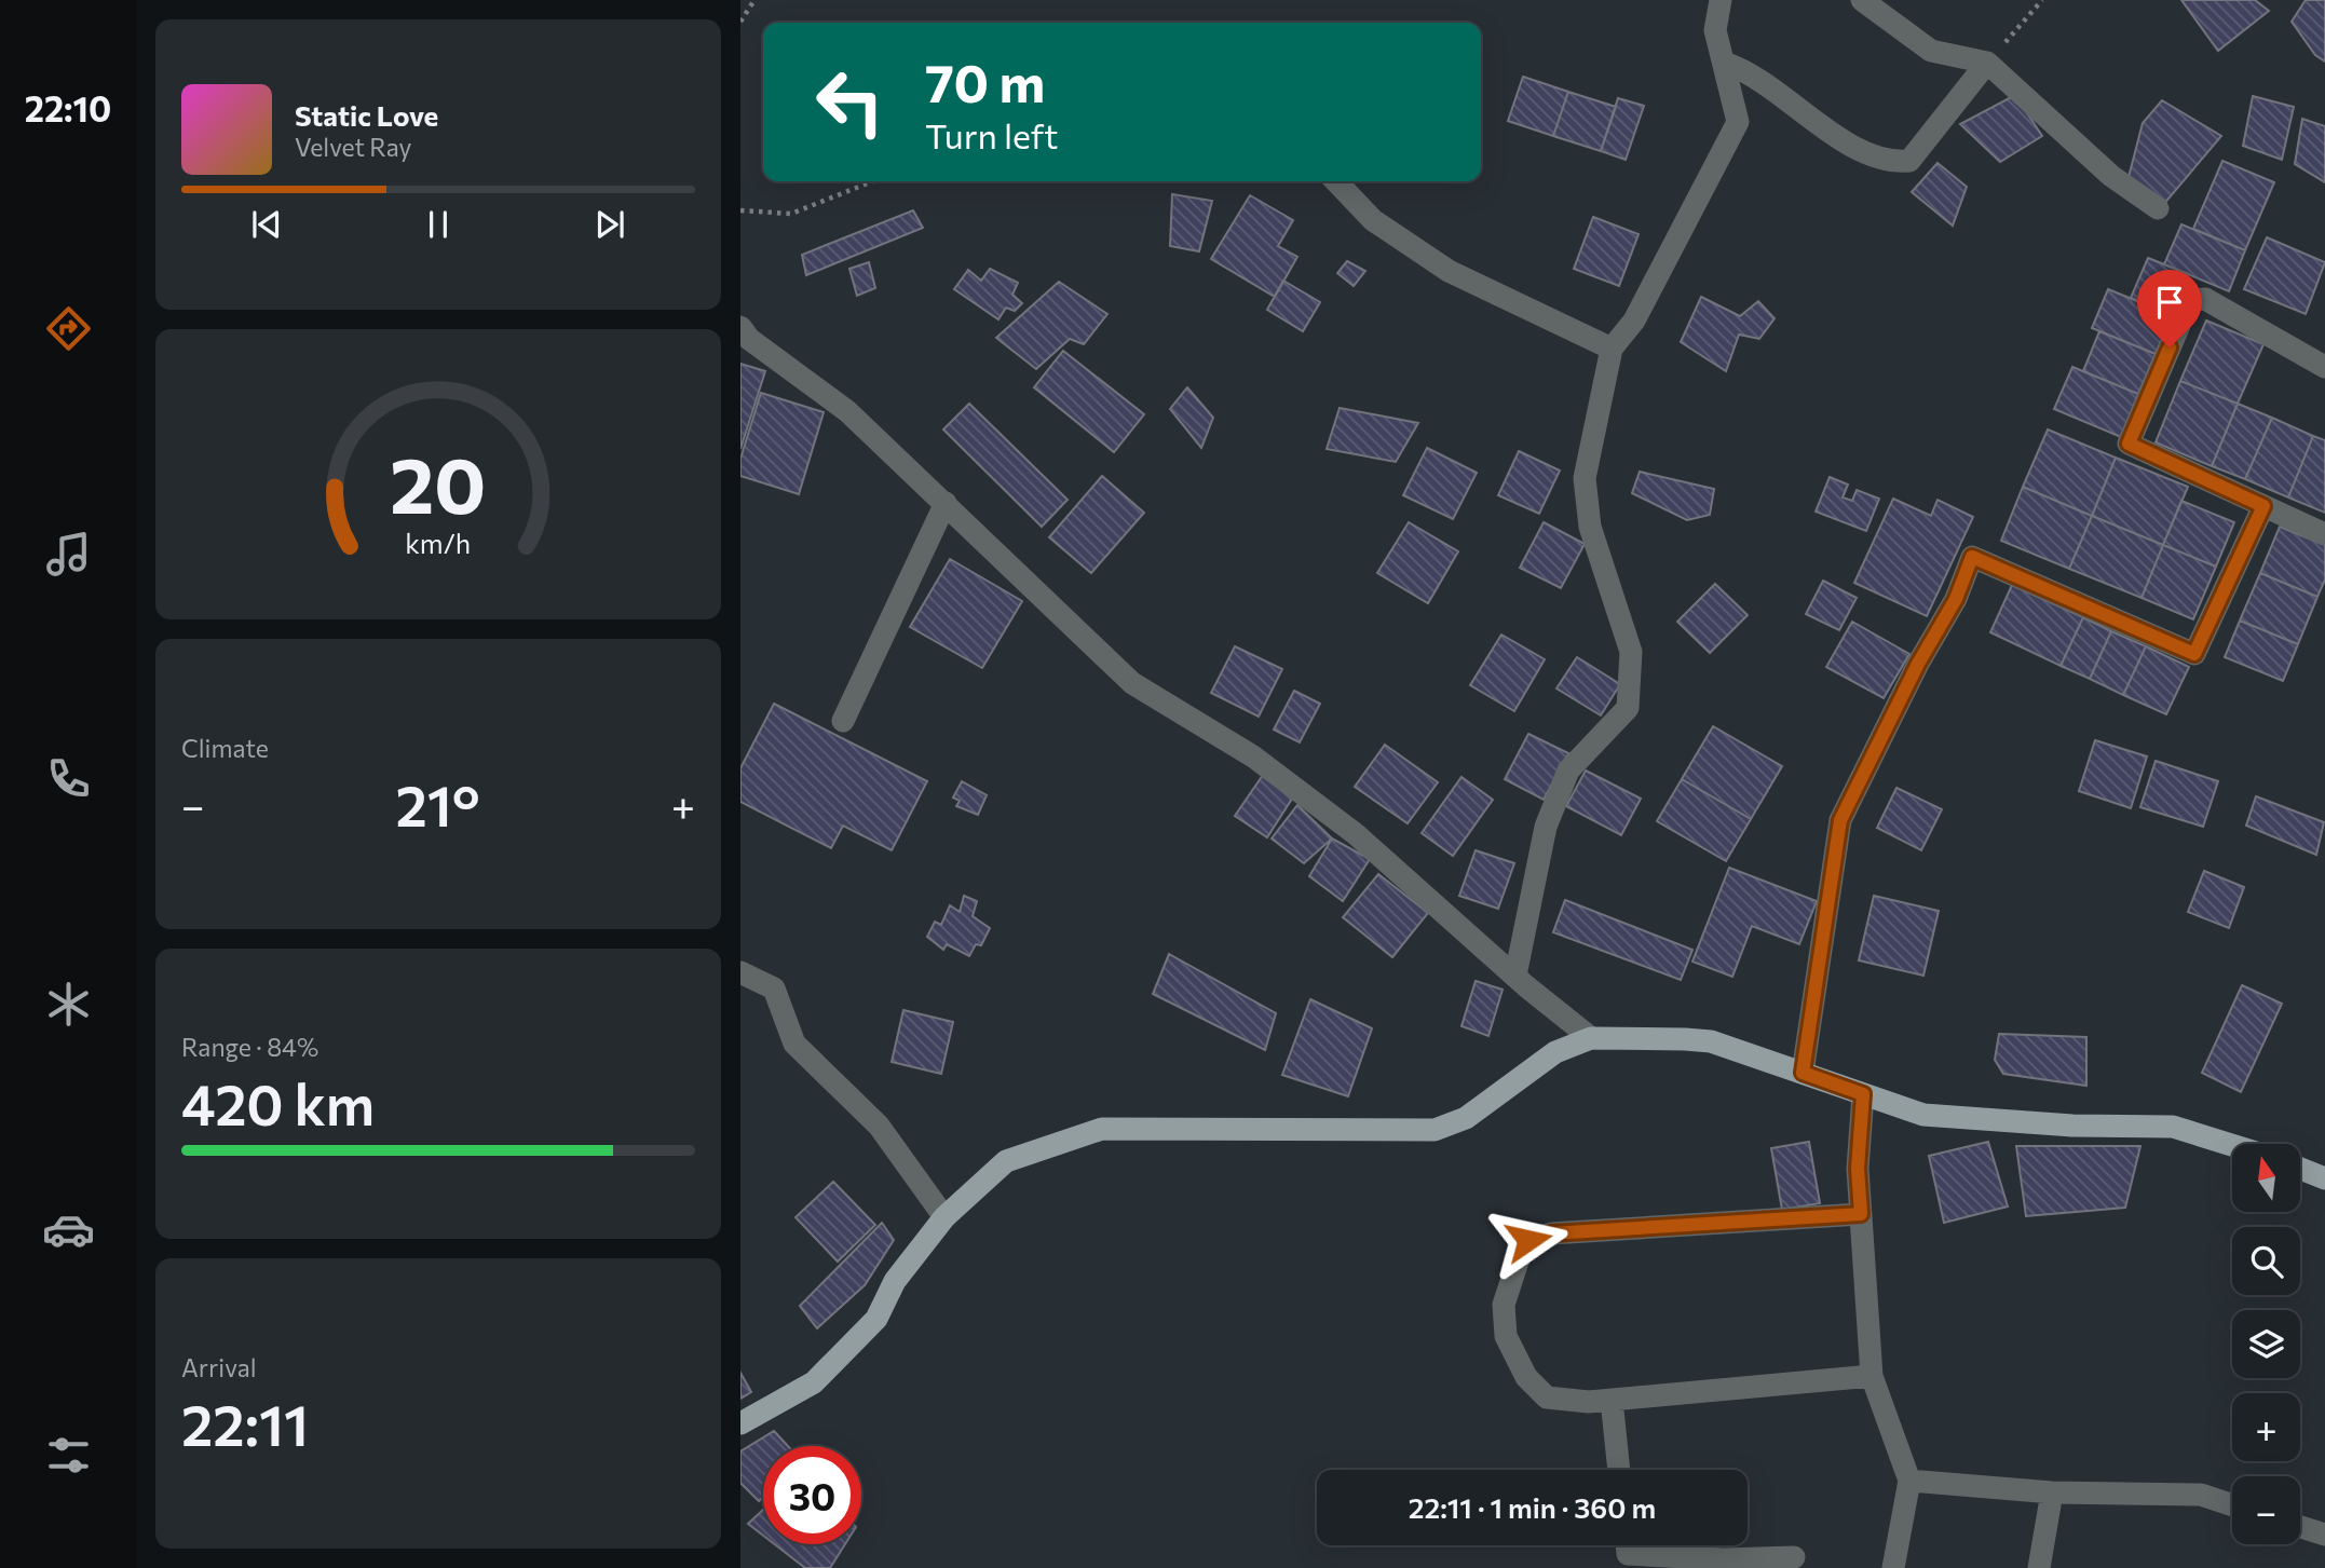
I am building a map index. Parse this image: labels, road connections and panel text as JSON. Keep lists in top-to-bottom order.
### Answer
{
  "north": "top",
  "page": {
    "tabs": "22:10",
    "turn": ["70 m", "Turn left"],
    "song": ["Static Love", "Velvet Ray"],
    "tile": [
      "Climate",
      ["Range · 84%", "420 km"],
      ["Arrival", "22:11"]
    ],
    "heat": ["−", "21°", "+"],
    "map_buttons": ["+", "−"],
    "limit": "30",
    "trip": "22:11 · 1 min · 360 m",
    "gauge": ["20", "km/h"]
  }
}
